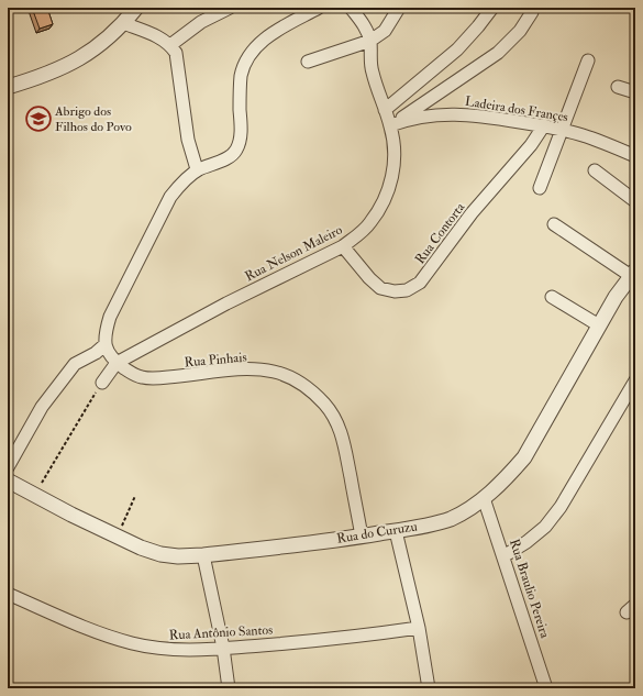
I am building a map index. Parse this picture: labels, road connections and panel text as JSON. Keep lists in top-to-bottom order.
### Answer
{
  "streets": {
    "street": [
      "Ladeira dos Françes",
      "Rua Contorta",
      "Rua Nelson Maleiro",
      "Rua Pinhais",
      "Rua do Curuzu",
      "Rua Braulio Pereira",
      "Rua Antônio Santos"
    ]
  },
  "crossings": [
    ["Ladeira dos Françes", "Rua Contorta"],
    ["Ladeira dos Françes", "Rua Nelson Maleiro"],
    ["Rua Contorta", "Rua Nelson Maleiro"],
    ["Rua Nelson Maleiro", "Rua Pinhais"],
    ["Rua Pinhais", "Rua do Curuzu"],
    ["Rua do Curuzu", "Rua Braulio Pereira"]
  ],
  "places": {
    "school or university": ["Abrigo dos Filhos do Povo"]
  }
}
